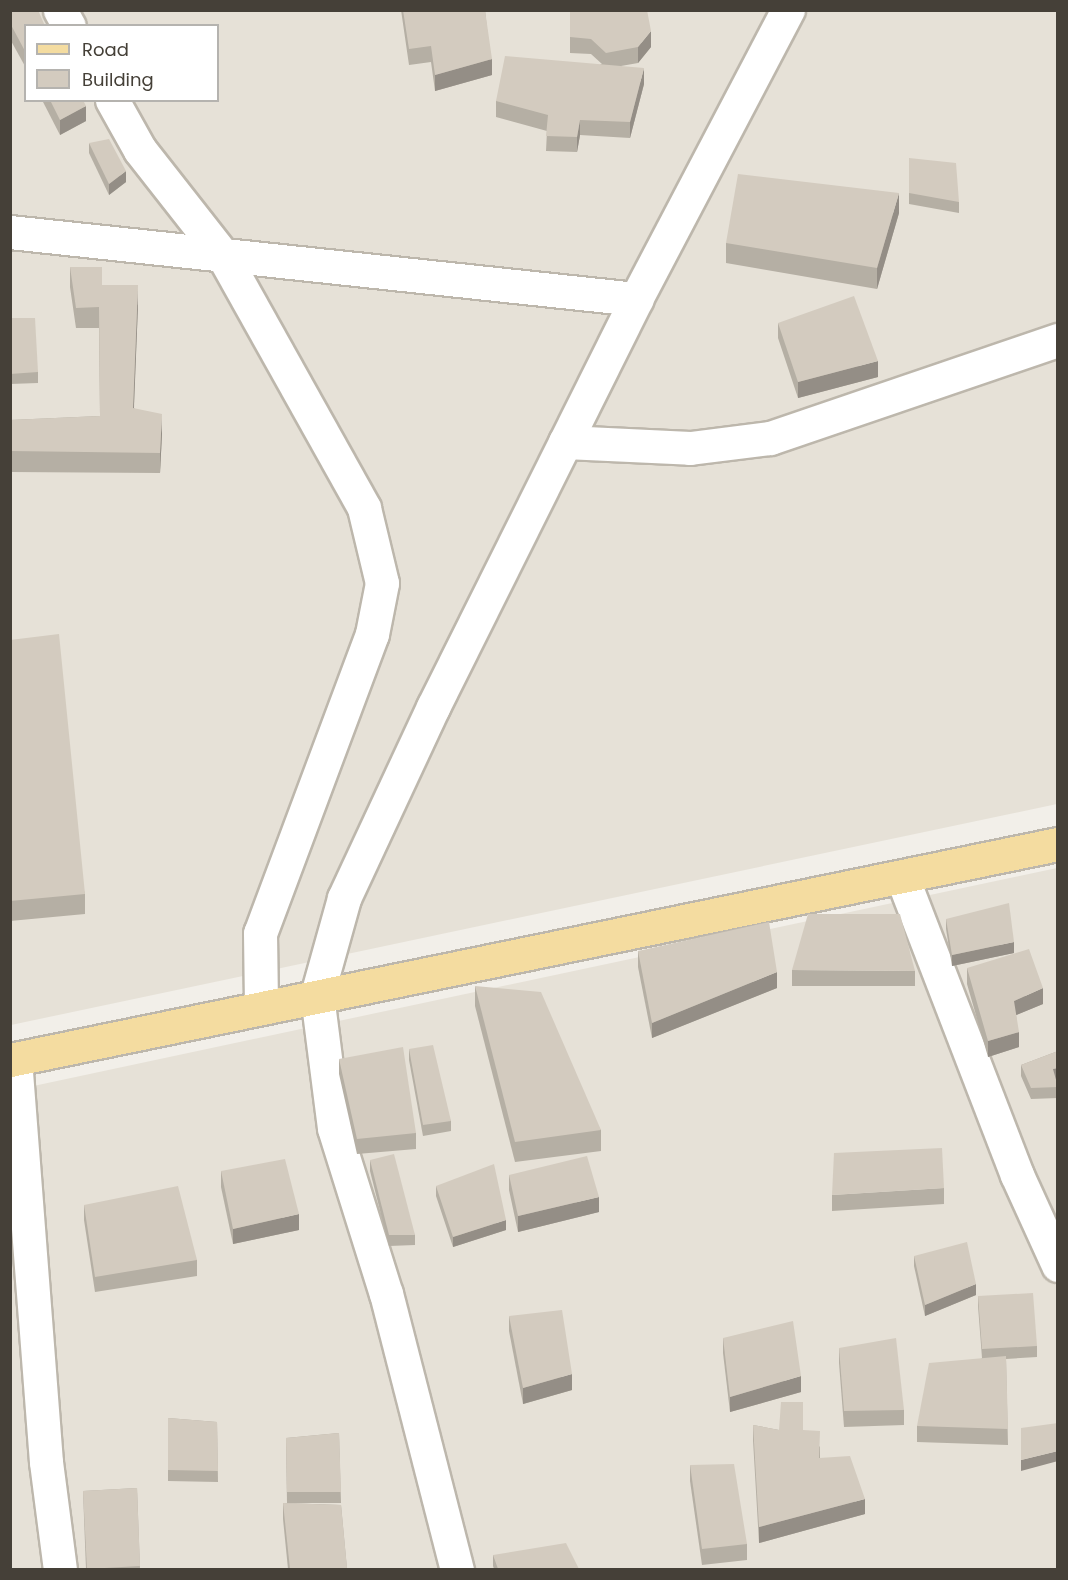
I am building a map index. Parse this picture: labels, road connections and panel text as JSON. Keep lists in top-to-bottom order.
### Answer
{
  "legend": ["Road", "Building"]
}
